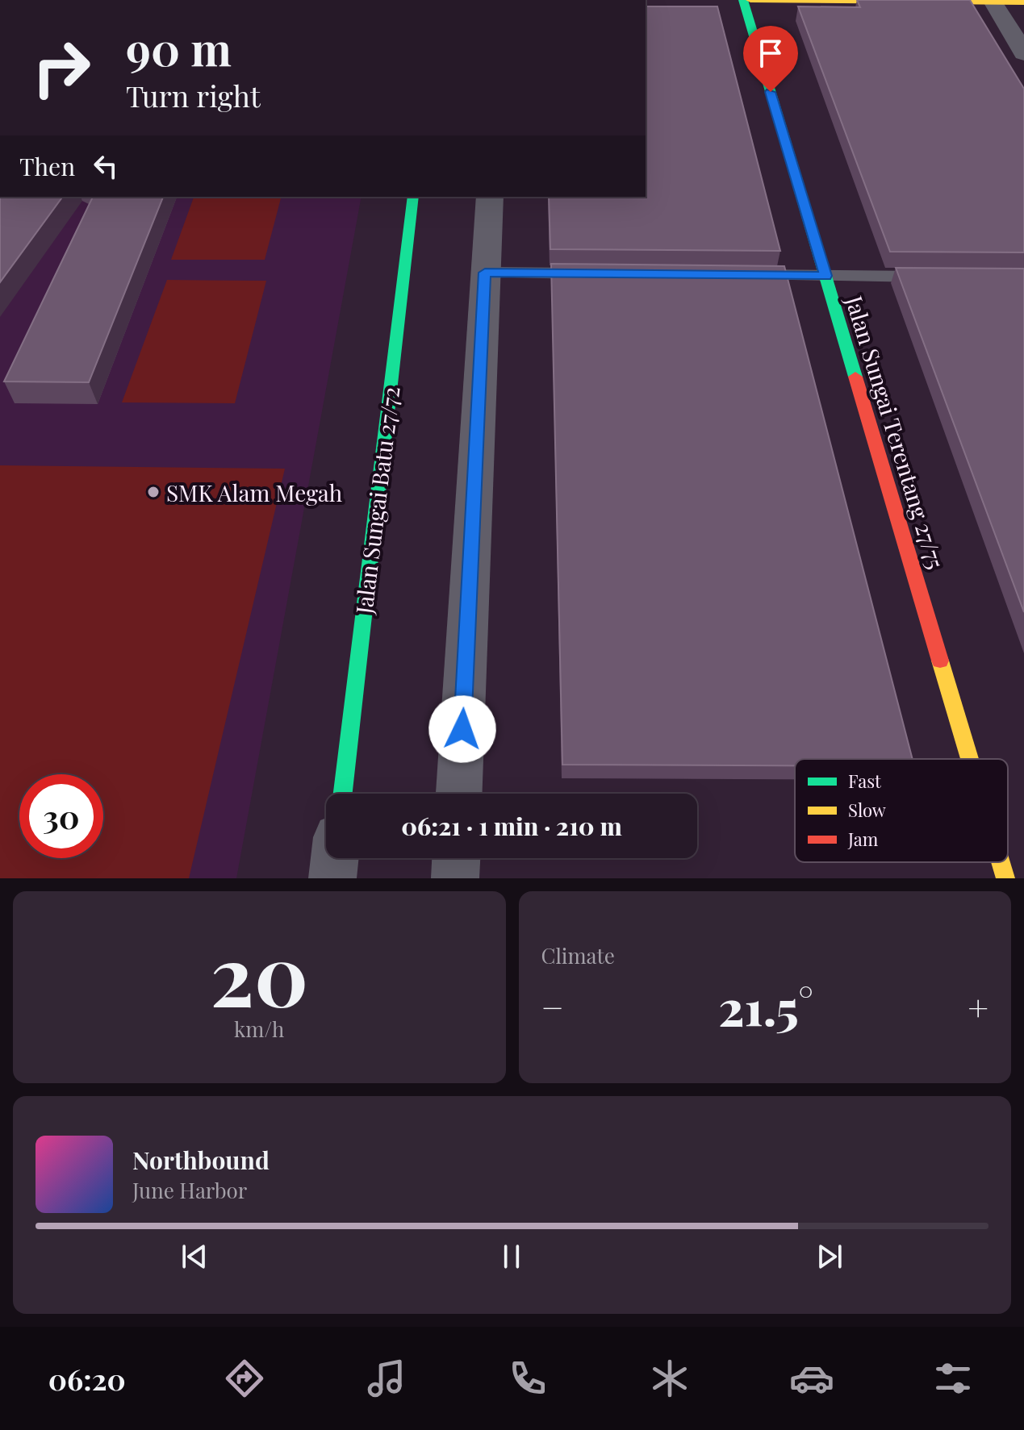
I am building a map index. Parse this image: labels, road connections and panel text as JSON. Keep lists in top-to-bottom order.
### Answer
{
  "streets": {
    "street": ["Jalan Sungai Terentang 27/75", "Jalan Sungai Batu 27/72"]
  },
  "places": ["SMK Alam Megah"],
  "legend": ["Fast", "Slow", "Jam"],
  "page": {
    "turn": ["90 m", "Turn right"],
    "then": "Then",
    "limit": "30",
    "trip": "06:21 · 1 min · 210 m",
    "tile": [
      ["20", "km/h"],
      "Climate"
    ],
    "heat": ["−", "21.5°", "+"],
    "song": ["Northbound", "June Harbor"],
    "tabs": "06:20"
  }
}
